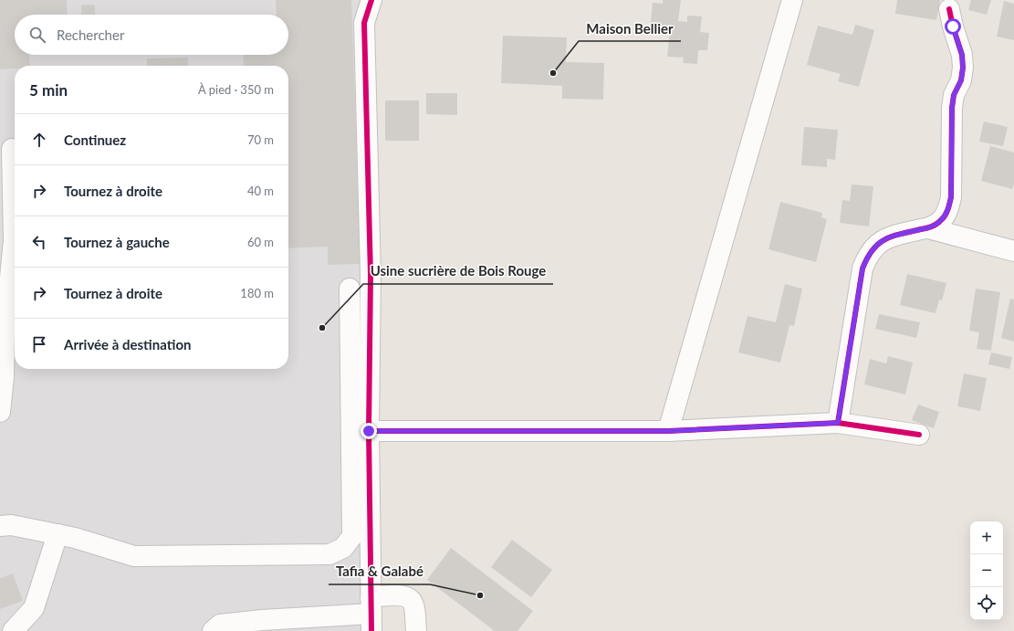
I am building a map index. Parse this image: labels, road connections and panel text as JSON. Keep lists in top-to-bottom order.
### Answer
{
  "places": ["Maison Bellier", "Usine sucrière de Bois Rouge", "Tafia & Galabé"],
  "page": {
    "search": "Rechercher",
    "heading": ["5 min", "À pied · 350 m"],
    "list": [
      ["Continuez", "70 m"],
      ["Tournez à droite", "40 m"],
      ["Tournez à gauche", "60 m"],
      ["Tournez à droite", "180 m"],
      "Arrivée à destination"
    ],
    "map_buttons": ["+", "−"]
  }
}
